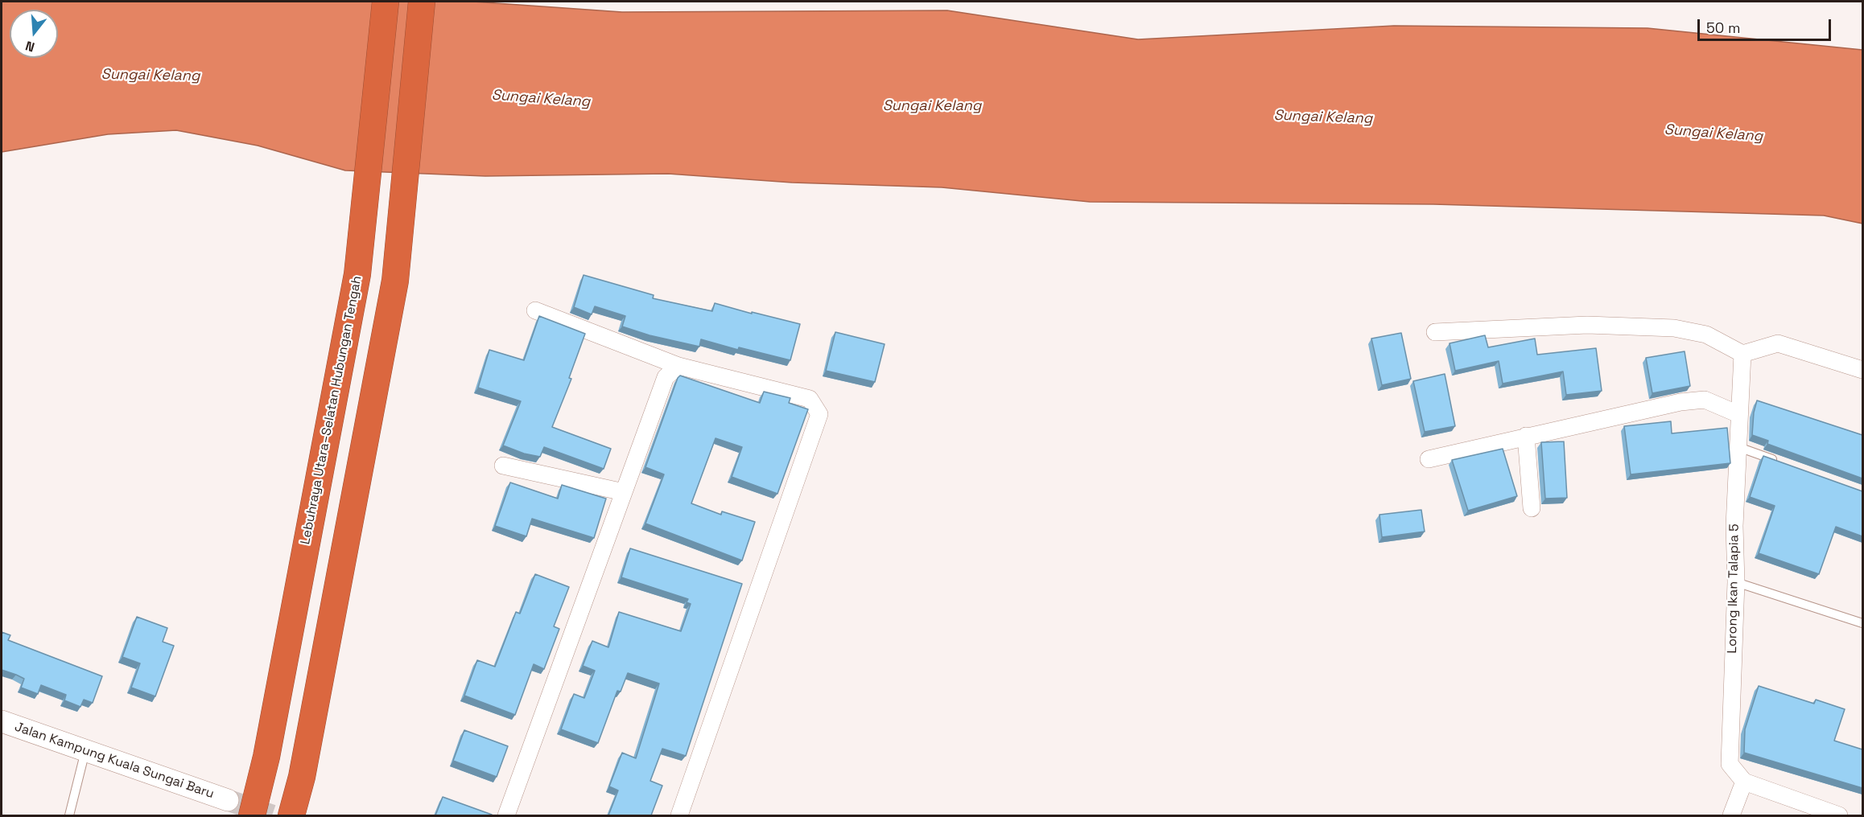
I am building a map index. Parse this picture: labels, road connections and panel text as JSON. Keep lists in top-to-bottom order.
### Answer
{
  "streets": {
    "highway": ["Lebuhraya Utara–Selatan Hubungan Tengah"],
    "street": ["Lorong Ikan Talapia 5", "Jalan Kampung Kuala Sungai Baru"]
  },
  "water": ["Sungai Kelang"],
  "scale_bar": "50 m",
  "north": "bottom"
}
